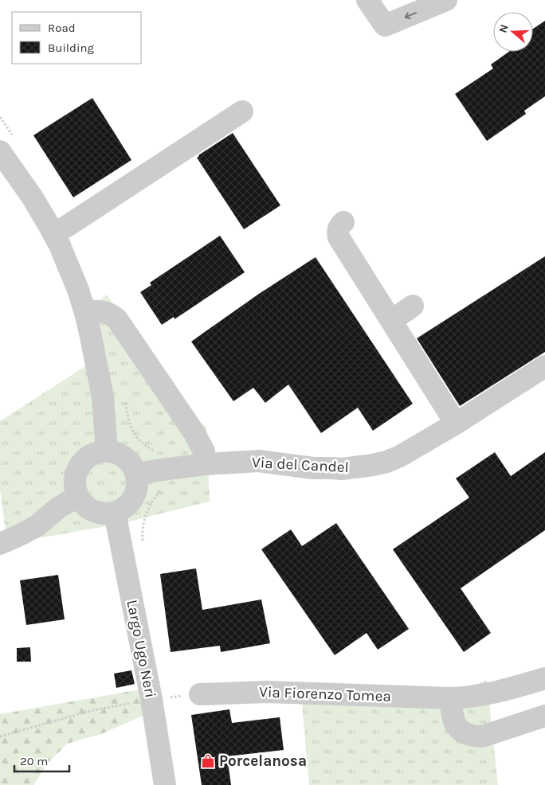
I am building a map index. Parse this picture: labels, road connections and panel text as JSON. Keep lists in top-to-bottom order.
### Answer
{
  "streets": {
    "street": ["Via del Candel", "Largo Ugo Neri", "Via Fiorenzo Tomea"]
  },
  "crossings": [
    ["Via del Candel", "Largo Ugo Neri"]
  ],
  "places": {
    "shop": ["Porcelanosa"]
  },
  "legend": ["Road", "Building"],
  "scale_bar": "20 m",
  "north": "left"
}
